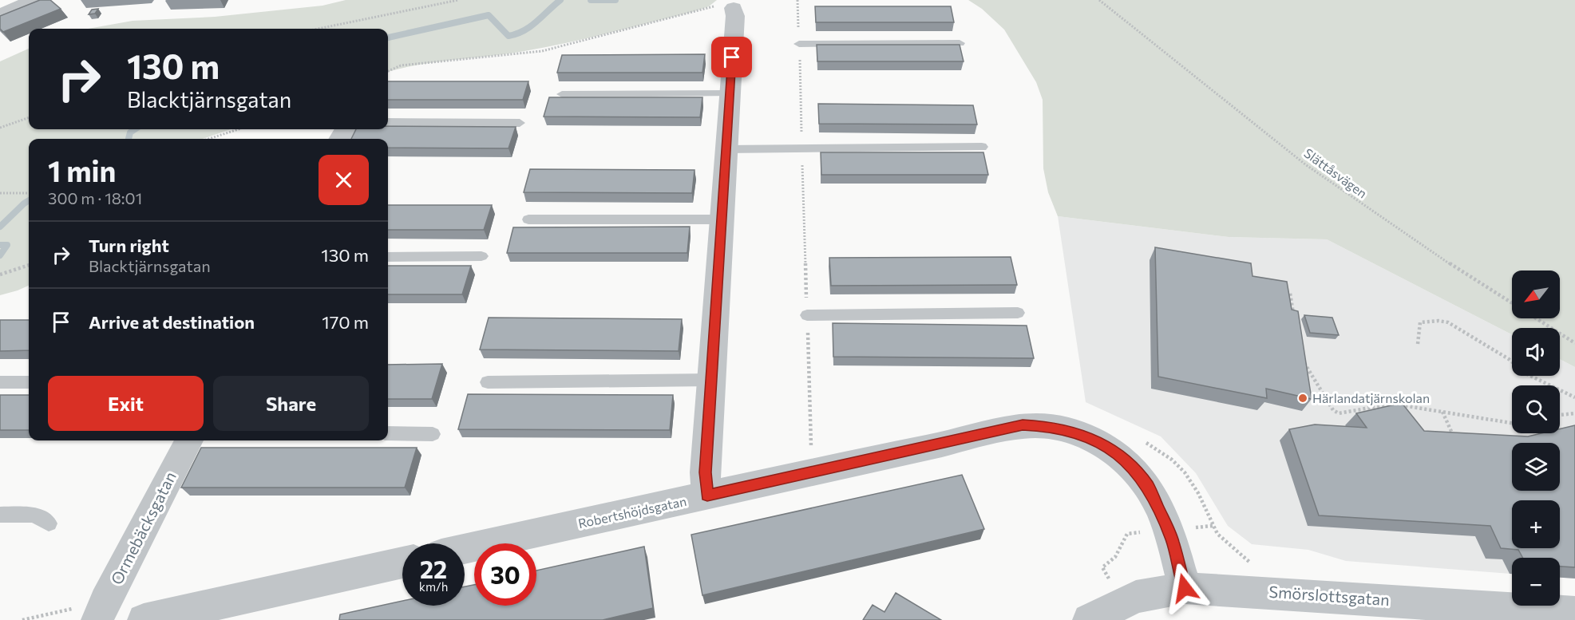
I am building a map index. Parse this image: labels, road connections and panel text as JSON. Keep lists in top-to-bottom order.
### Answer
{
  "streets": {
    "street": ["Robertshöjdsgatan", "Ormebäcksgatan", "Smörslottsgatan"],
    "path": ["Slättåsvägen"]
  },
  "crossings": [
    ["Robertshöjdsgatan", "Smörslottsgatan"]
  ],
  "places": ["Härlandatjärnskolan"],
  "north": "bottom left",
  "page": {
    "turn": ["130 m", "Blacktjärnsgatan"],
    "heading": ["1 min", "300 m · 18:01"],
    "list": [
      {
        "name": "Turn right",
        "note": "Blacktjärnsgatan",
        "value": "130 m"
      },
      {
        "name": "Arrive at destination",
        "value": "170 m"
      }
    ],
    "map_buttons": ["+", "−"],
    "buttons": ["Exit", "Share"],
    "speed": "22 km/h",
    "limit": "30"
  }
}
